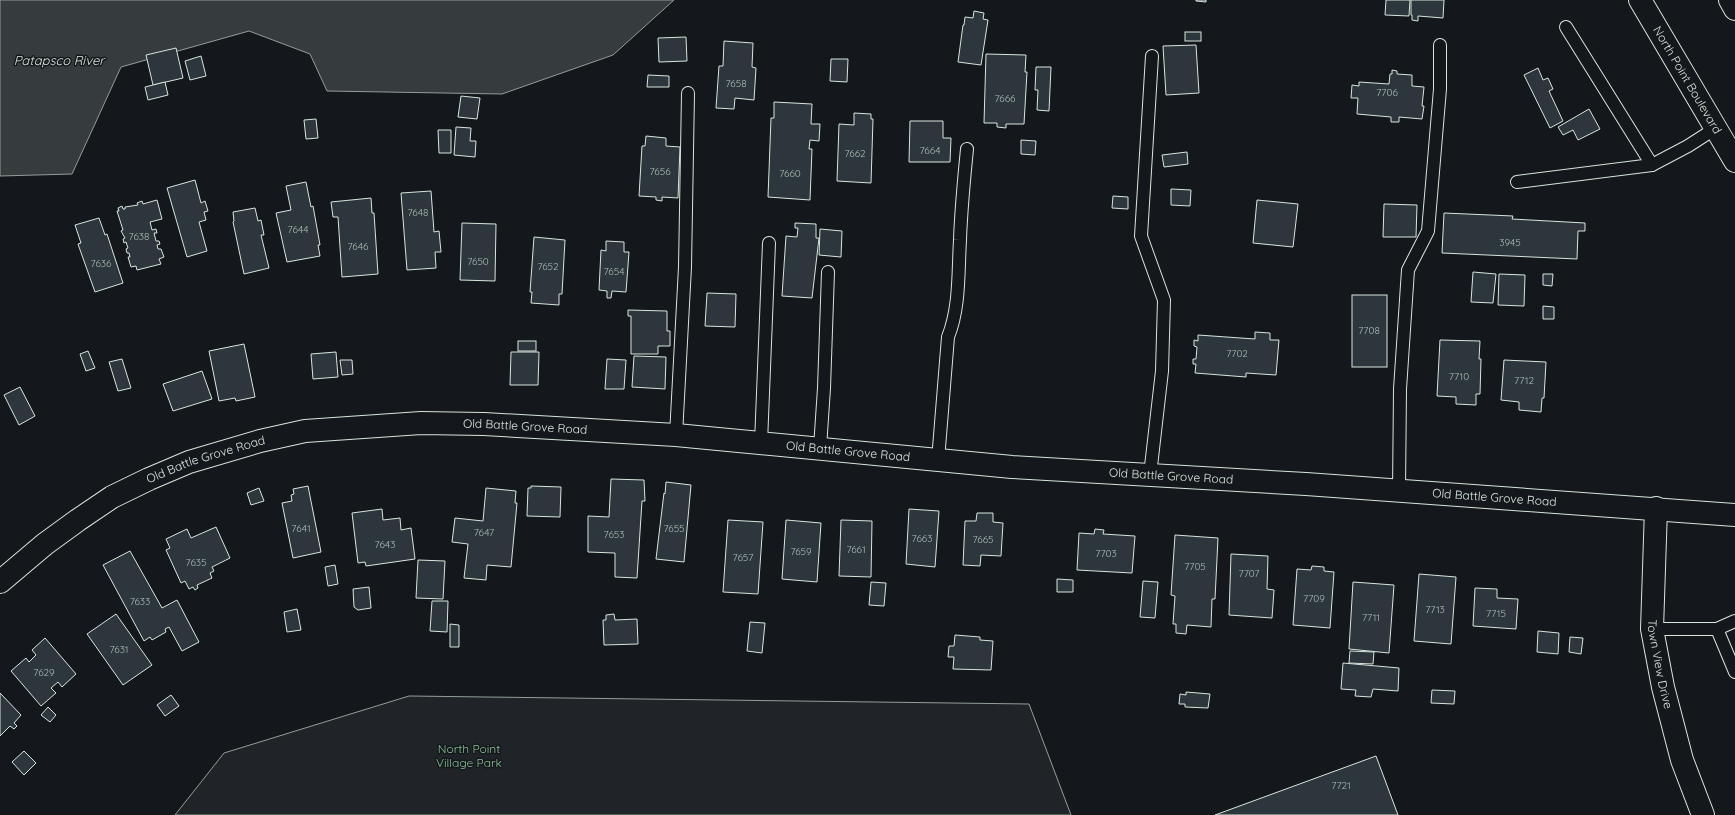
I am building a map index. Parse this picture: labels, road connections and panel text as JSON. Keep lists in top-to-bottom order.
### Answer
{
  "streets": {
    "street": ["North Point Boulevard", "Old Battle Grove Road", "Town View Drive"]
  },
  "crossings": [
    ["Old Battle Grove Road", "Town View Drive"]
  ],
  "water": ["Patapsco River"],
  "parks": ["North Point Village Park"],
  "house_numbers": [
    "7658",
    "7706",
    "7666",
    "7664",
    "7662",
    "7656",
    "7660",
    "7648",
    "7644",
    "7638",
    "3945",
    "7646",
    "7650",
    "7636",
    "7652",
    "7654",
    "7708",
    "7702",
    "7710",
    "7712",
    "7641",
    "7655",
    "7647",
    "7653",
    "7663",
    "7665",
    "7643",
    "7661",
    "7659",
    "7703",
    "7657",
    "7635",
    "7705",
    "7707",
    "7709",
    "7633",
    "7713",
    "7715",
    "7711",
    "7631",
    "7629",
    "7721"
  ]
}
